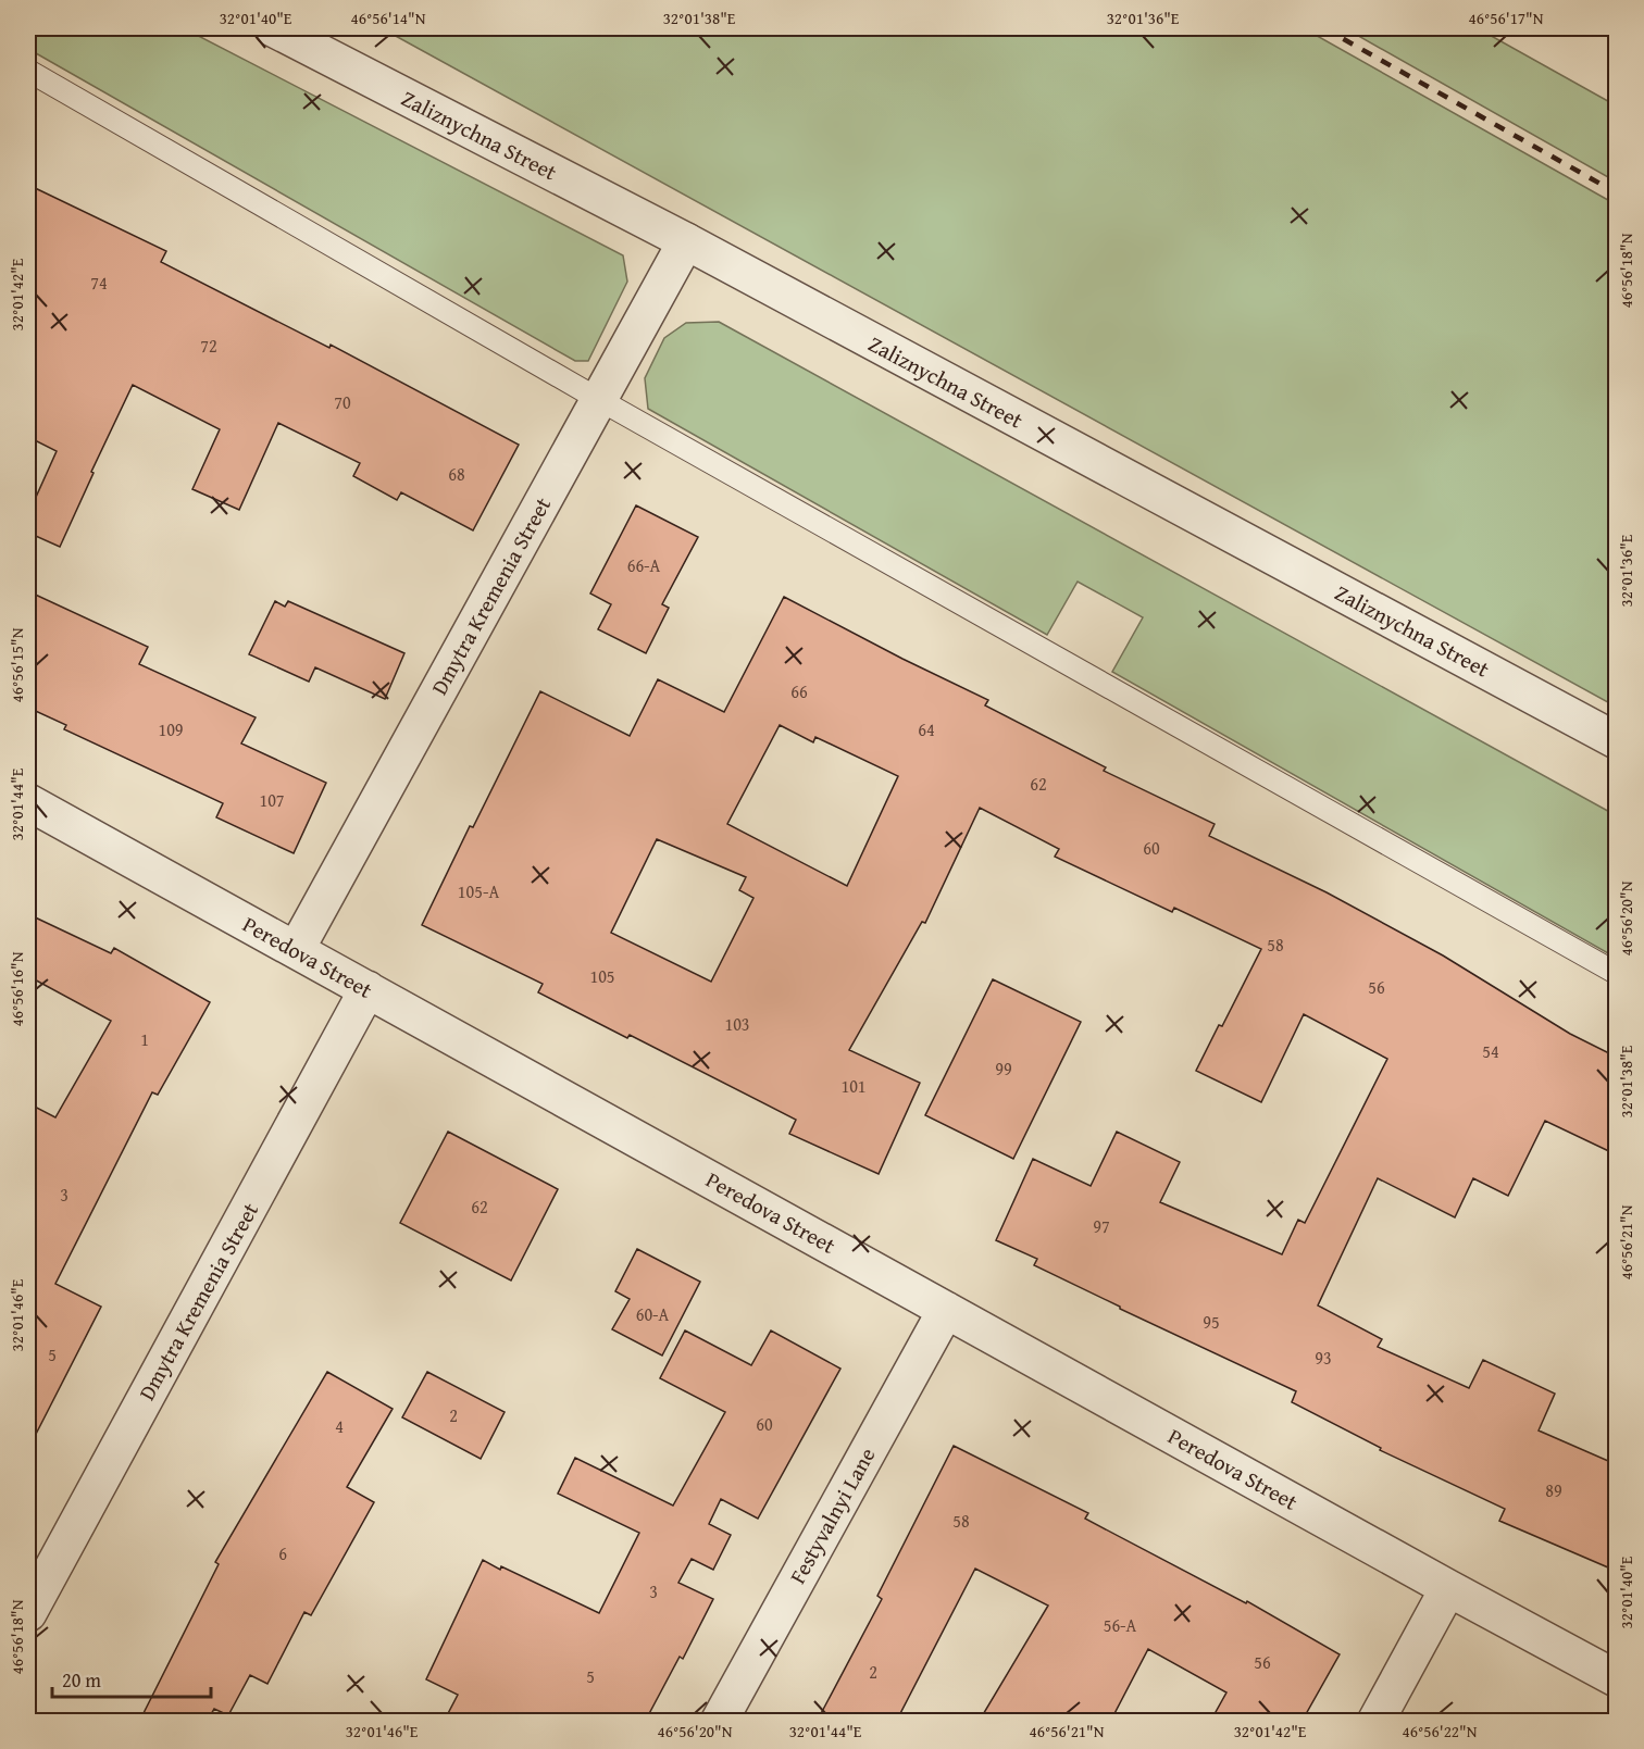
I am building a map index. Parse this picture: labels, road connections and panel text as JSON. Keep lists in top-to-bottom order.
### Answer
{
  "streets": {
    "street": [
      "Zaliznychna Street",
      "Dmytra Kremenia Street",
      "Peredova Street",
      "Festyvalnyi Lane"
    ]
  },
  "crossings": [
    ["Zaliznychna Street", "Dmytra Kremenia Street"],
    ["Dmytra Kremenia Street", "Peredova Street"],
    ["Peredova Street", "Festyvalnyi Lane"]
  ],
  "house_numbers": [
    "74",
    "72",
    "70",
    "68",
    "66-А",
    "66",
    "109",
    "64",
    "62",
    "107",
    "60",
    "105-А",
    "58",
    "105",
    "56",
    "103",
    "1",
    "54",
    "99",
    "101",
    "3",
    "62",
    "97",
    "60-А",
    "95",
    "5",
    "93",
    "2",
    "60",
    "4",
    "89",
    "58",
    "6",
    "3",
    "56-А",
    "56",
    "2",
    "5"
  ],
  "scale_bar": "20 m",
  "coordinates": [
    "32°01'40\"E",
    "46°56'14\"N",
    "32°01'38\"E",
    "32°01'36\"E",
    "46°56'17\"N",
    "46°56'18\"N",
    "32°01'42\"E",
    "46°56'15\"N",
    "32°01'44\"E",
    "46°56'20\"N",
    "46°56'16\"N",
    "46°56'21\"N",
    "32°01'46\"E",
    "46°56'22\"N"
  ]
}
